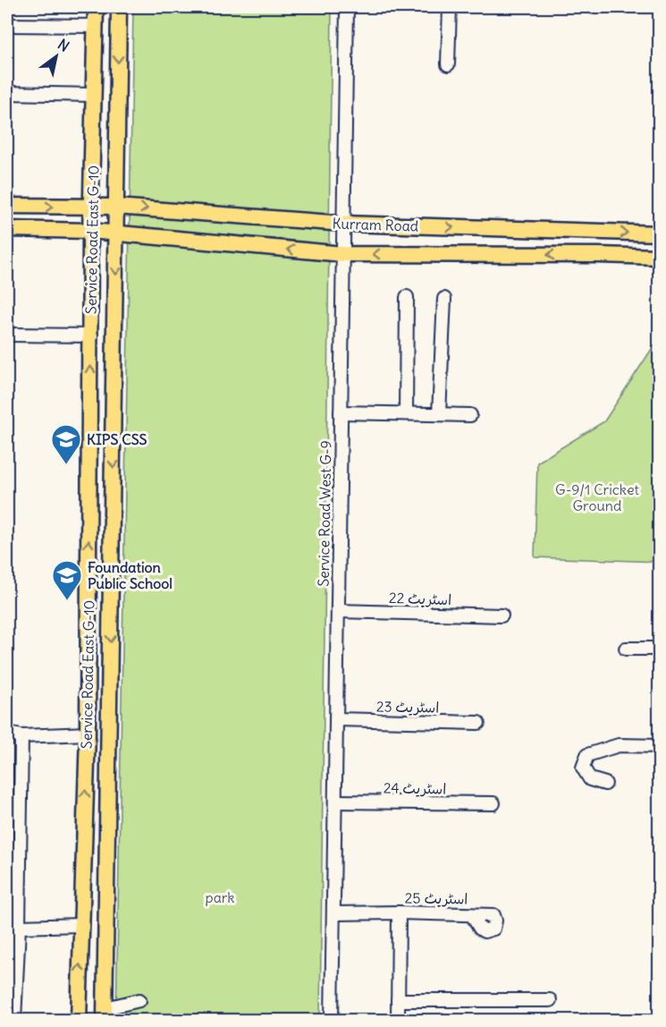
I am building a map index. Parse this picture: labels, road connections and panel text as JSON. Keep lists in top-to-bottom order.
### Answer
{
  "streets": {
    "main road": ["Kurram Road", "Service Road East G-10"],
    "street": [
      "Service Road West G-9",
      "اسٹریٹ 22",
      "اسٹریٹ 23",
      "اسٹریٹ 24",
      "اسٹریٹ 25"
    ]
  },
  "crossings": [
    ["Kurram Road", "Service Road East G-10"],
    ["Kurram Road", "Service Road West G-9"],
    ["Service Road West G-9", "اسٹریٹ 22"],
    ["Service Road West G-9", "اسٹریٹ 23"],
    ["Service Road West G-9", "اسٹریٹ 24"],
    ["Service Road West G-9", "اسٹریٹ 25"]
  ],
  "parks": ["G-9/1 Cricket Ground", "park"],
  "places": {
    "school or university": ["KIPS CSS", "Foundation Public School"]
  },
  "north": "top right"
}
